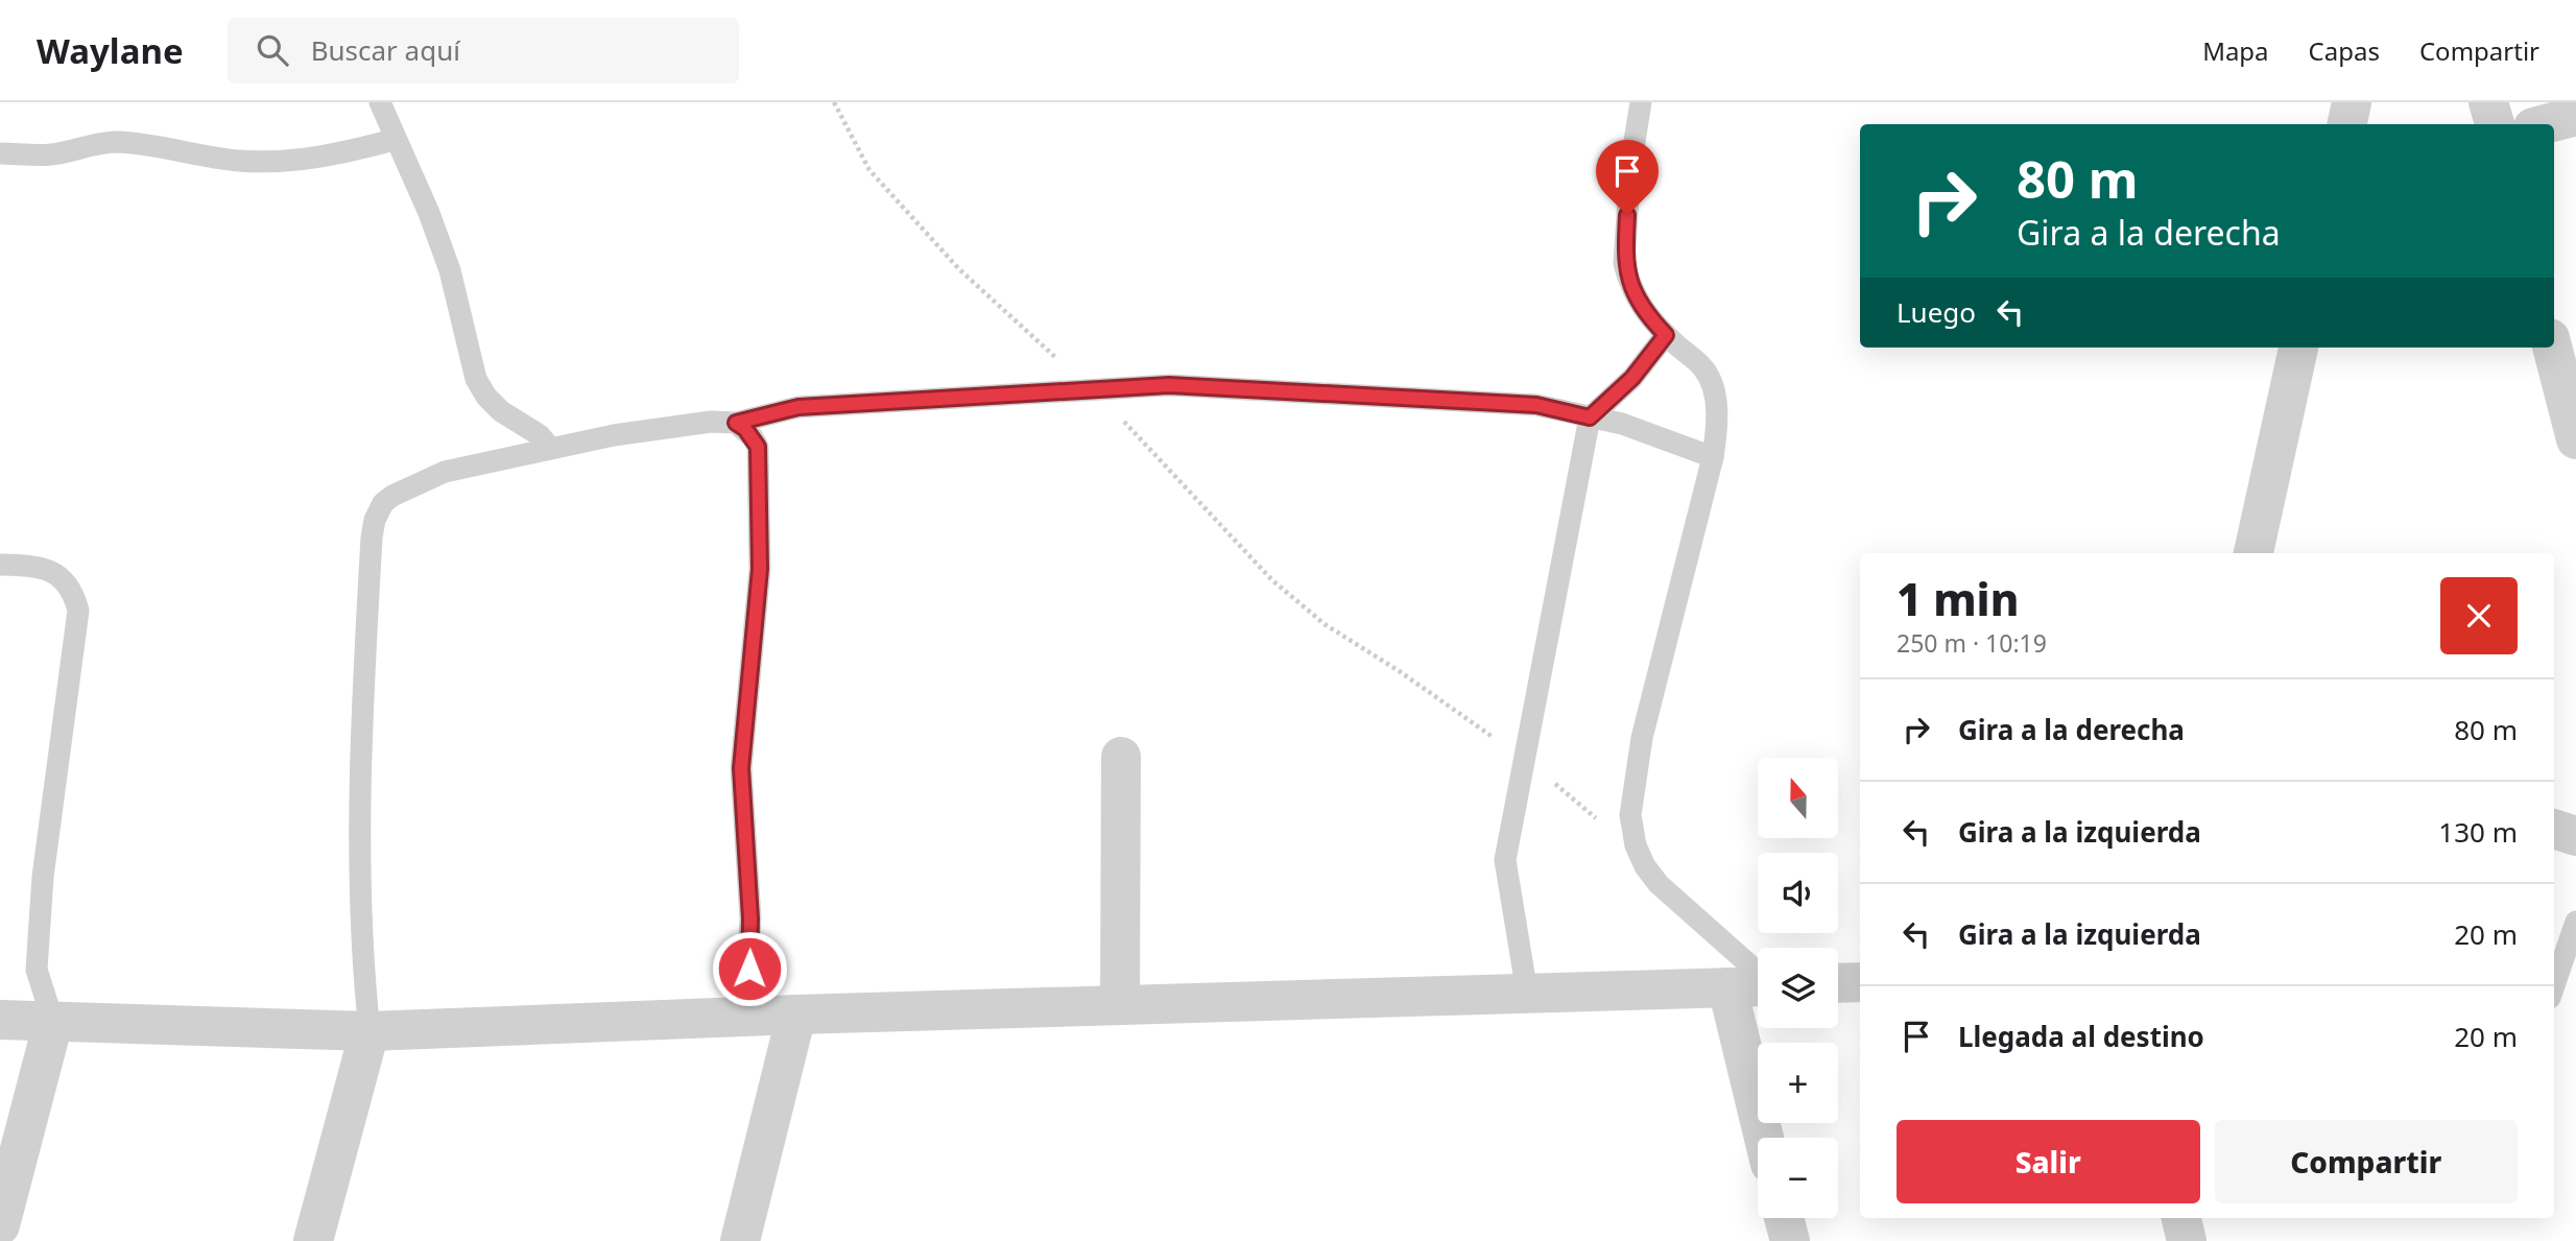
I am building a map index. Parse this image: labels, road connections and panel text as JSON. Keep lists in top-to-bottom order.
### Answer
{
  "north": "top",
  "page": {
    "header": "Waylane",
    "search": "Buscar aquí",
    "nav": ["Mapa", "Capas", "Compartir"],
    "turn": ["80 m", "Gira a la derecha"],
    "then": "Luego",
    "heading": ["1 min", "250 m · 10:19"],
    "list": [
      {
        "name": "Gira a la derecha",
        "value": "80 m"
      },
      {
        "name": "Gira a la izquierda",
        "value": "130 m"
      },
      {
        "name": "Gira a la izquierda",
        "value": "20 m"
      },
      {
        "name": "Llegada al destino",
        "value": "20 m"
      }
    ],
    "map_buttons": ["+", "−"],
    "buttons": ["Salir", "Compartir"]
  }
}
